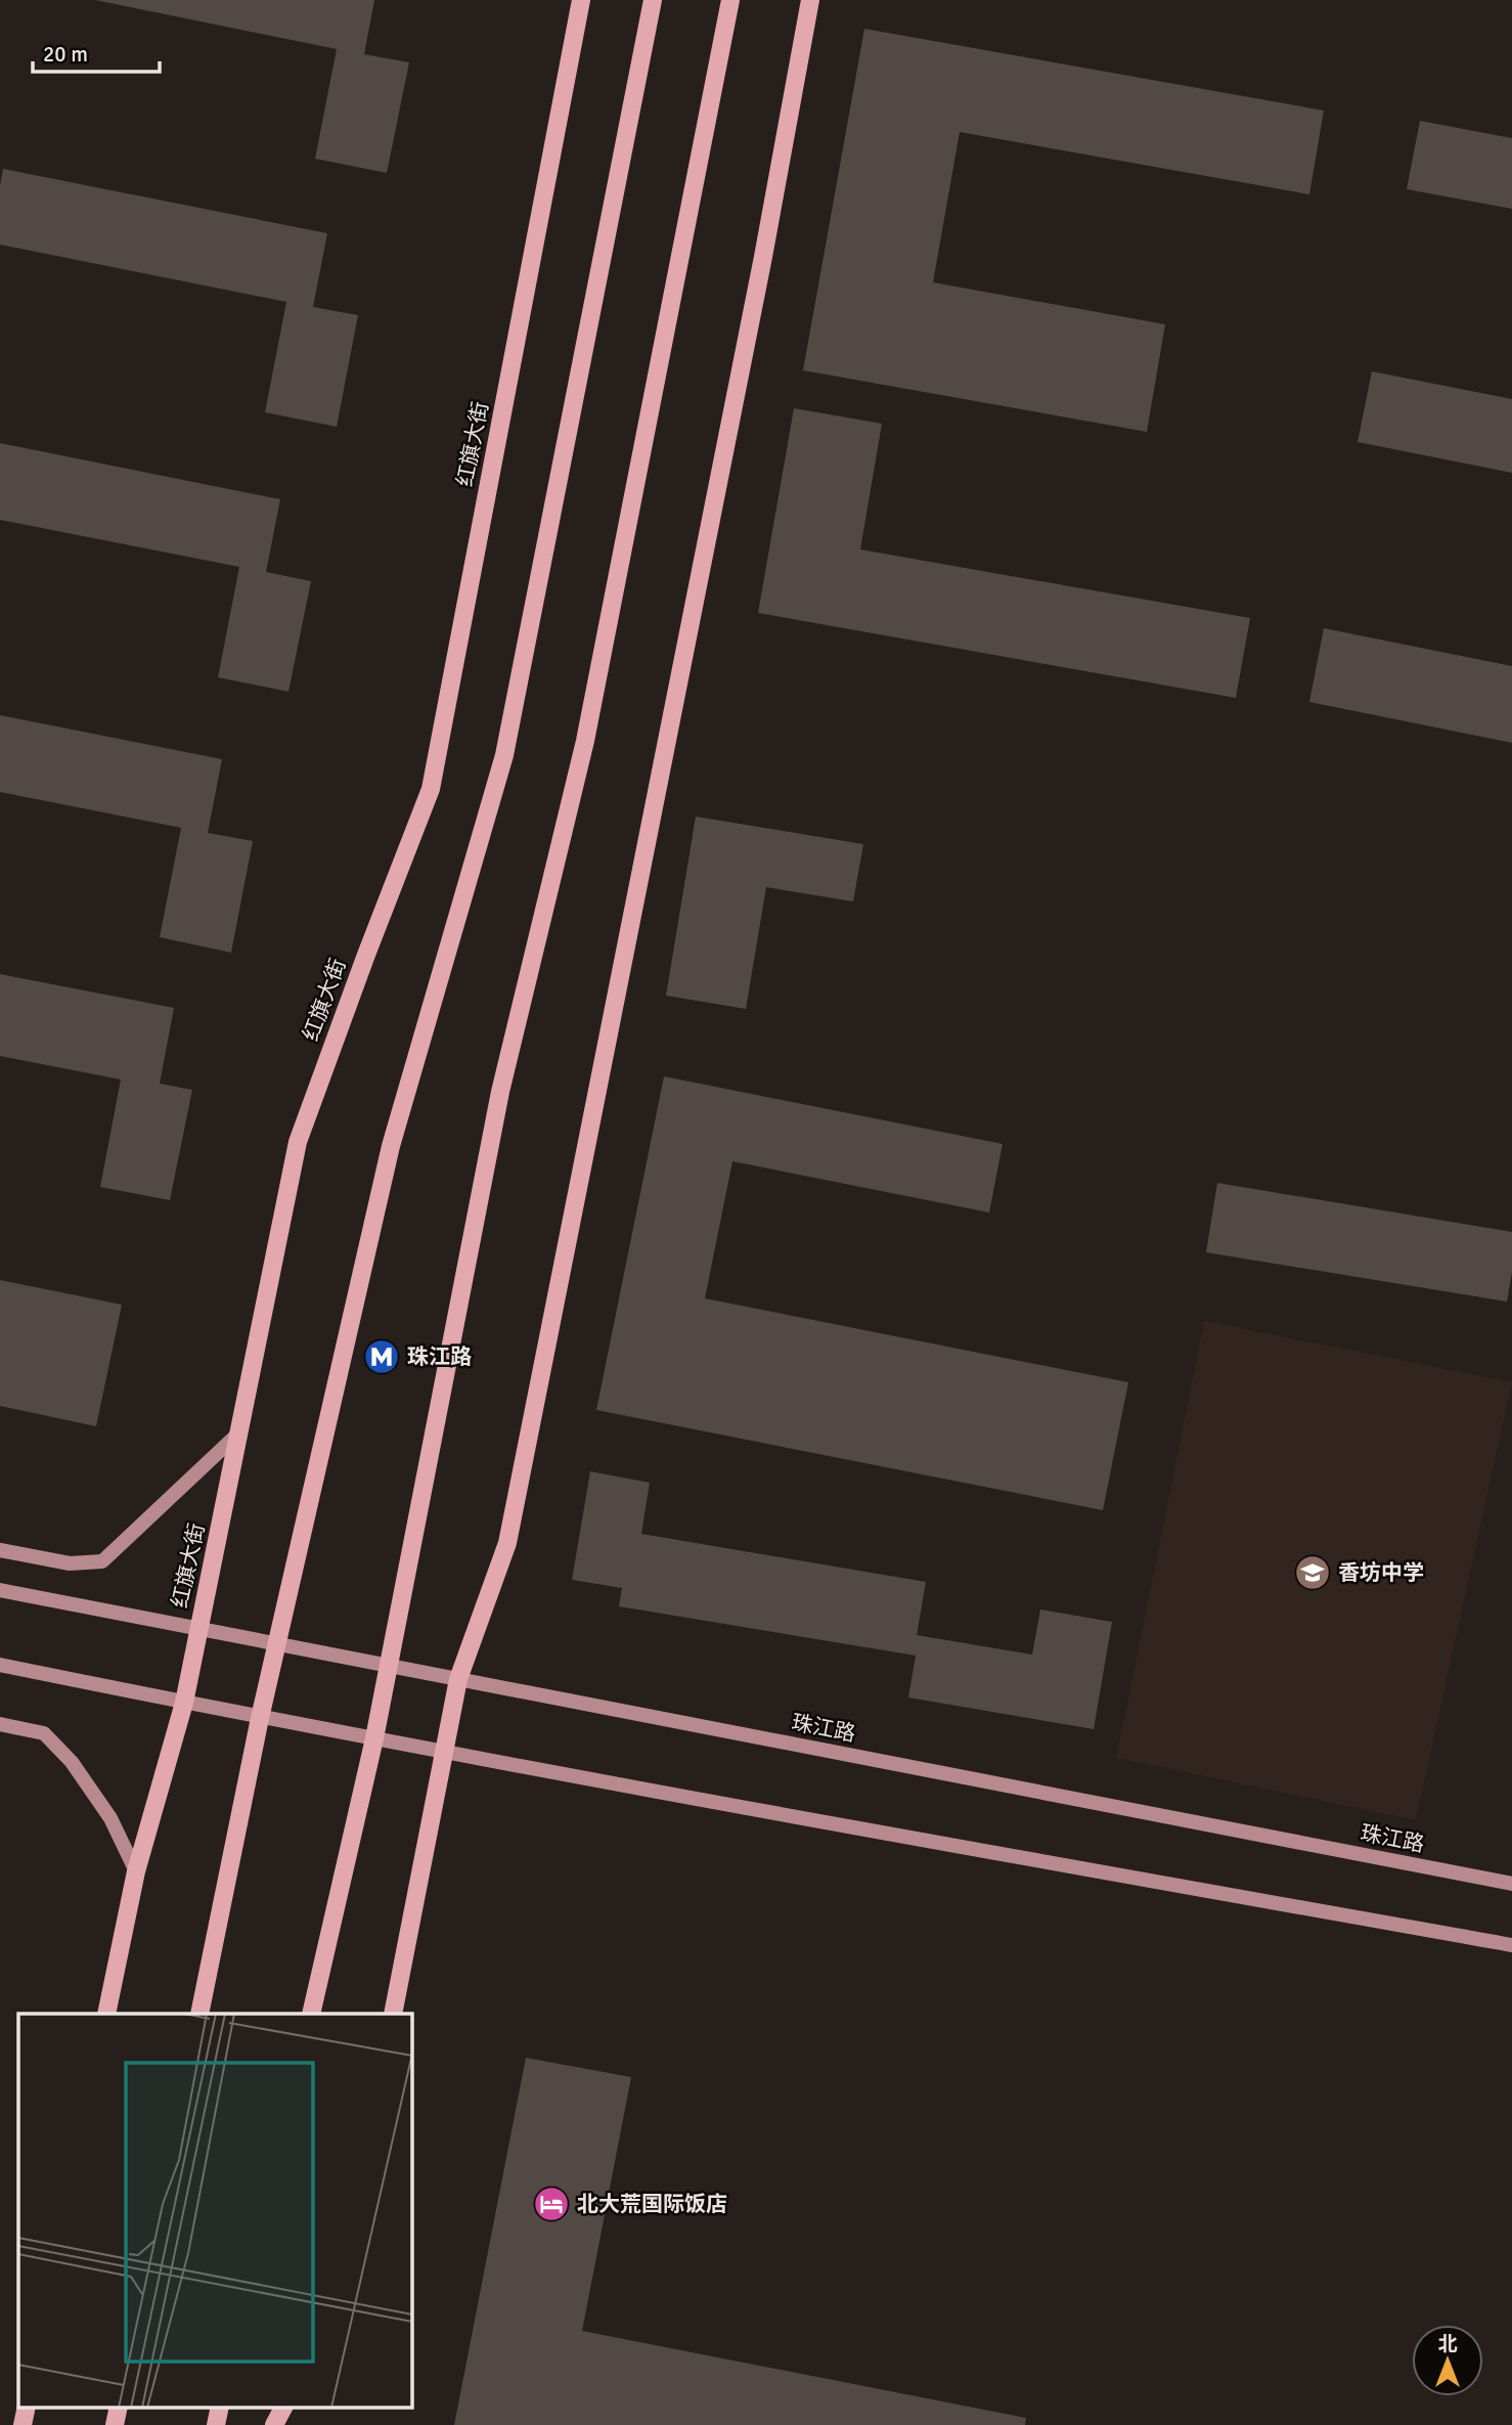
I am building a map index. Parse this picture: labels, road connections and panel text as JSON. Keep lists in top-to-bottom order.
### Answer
{
  "streets": {
    "main road": ["红旗大街", "珠江路"]
  },
  "crossings": [
    ["红旗大街", "珠江路"]
  ],
  "places": {
    "metro station": ["珠江路"],
    "school or university": ["香坊中学"],
    "hotel": ["北大荒国际饭店"]
  },
  "scale_bar": "20 m",
  "north": "top"
}
